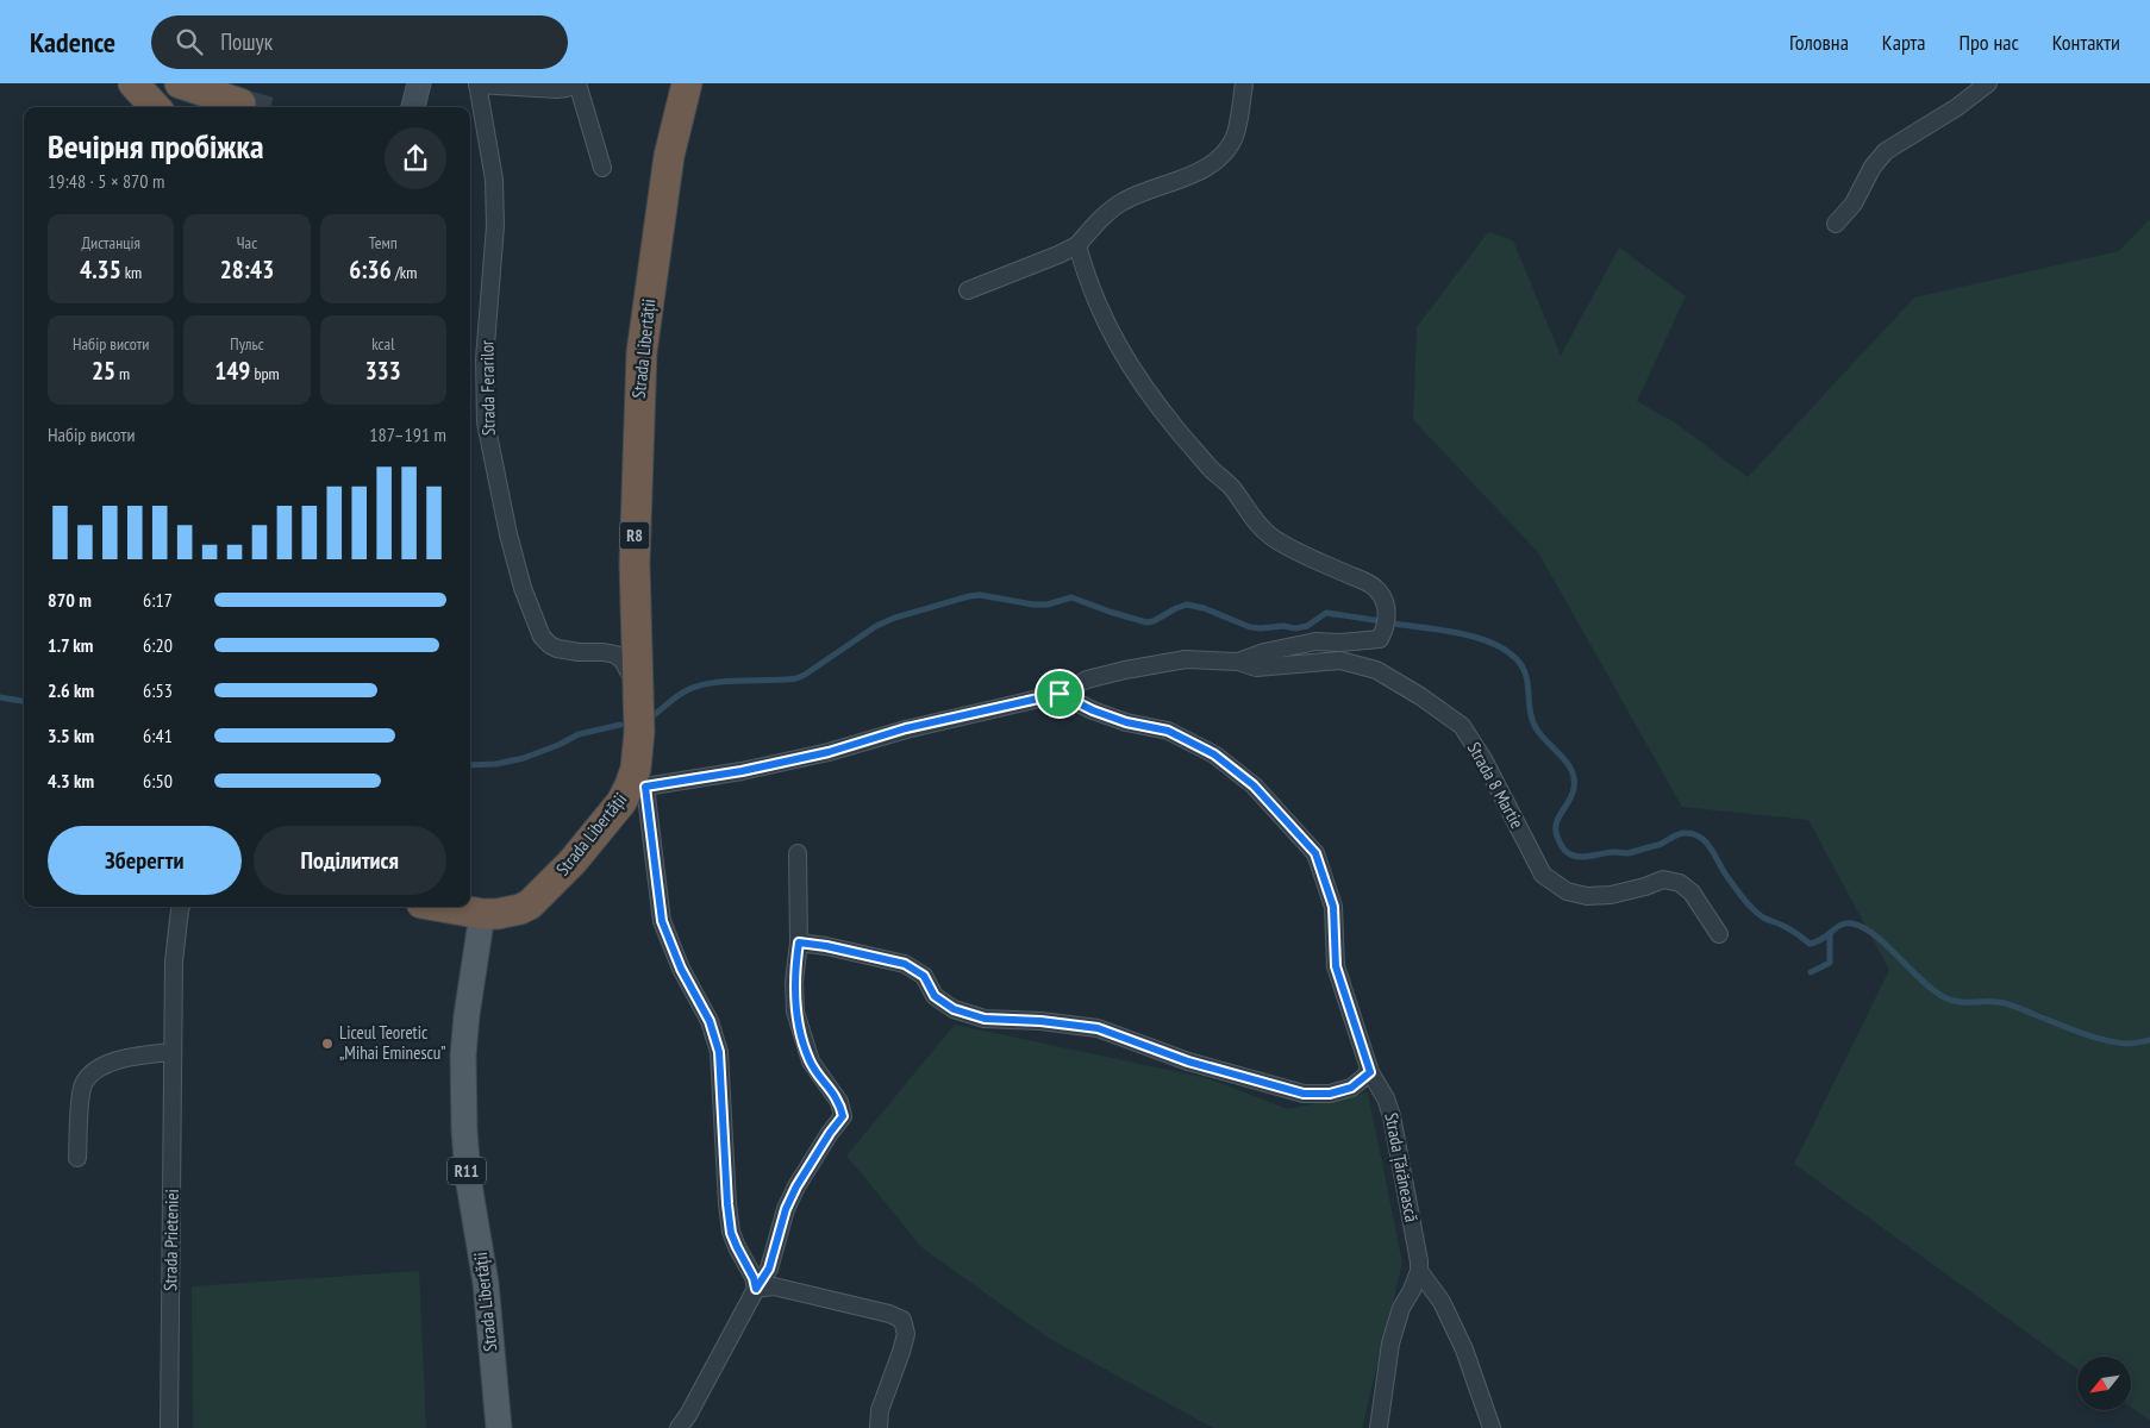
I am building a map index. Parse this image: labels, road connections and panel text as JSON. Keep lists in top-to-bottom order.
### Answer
{
  "streets": {
    "highway": ["Strada Libertății", "R8"],
    "main road": ["R11"],
    "street": [
      "Strada Ferarilor",
      "Strada 8 Martie",
      "Strada Țărănească",
      "Strada Prieteniei"
    ]
  },
  "crossings": [
    ["Strada Libertății", "Strada Ferarilor"],
    ["Strada Libertății", "R8"],
    ["Strada Libertății", "Strada 8 Martie"]
  ],
  "places": ["Liceul Teoretic „Mihai Eminescu”"],
  "north": "bottom left",
  "page": {
    "header": "Kadence",
    "search": "Пошук",
    "nav": [
      "Головна",
      "Карта",
      "Про нас",
      "Контакти"
    ],
    "heading": ["Вечірня пробіжка", "19:48 · 5 × 870 m"],
    "stats": [
      ["Дистанція", "4.35 km"],
      ["Час", "28:43"],
      ["Темп", "6:36 /km"],
      ["Набір висоти", "25 m"],
      ["Пульс", "149 bpm"],
      ["kcal", "333"]
    ],
    "chart": ["Набір висоти", "187–191 m"],
    "list": [
      {
        "name": "870 m",
        "note": "6:17"
      },
      {
        "name": "1.7 km",
        "note": "6:20"
      },
      {
        "name": "2.6 km",
        "note": "6:53"
      },
      {
        "name": "3.5 km",
        "note": "6:41"
      },
      {
        "name": "4.3 km",
        "note": "6:50"
      }
    ],
    "buttons": ["Зберегти", "Поділитися"]
  }
}
